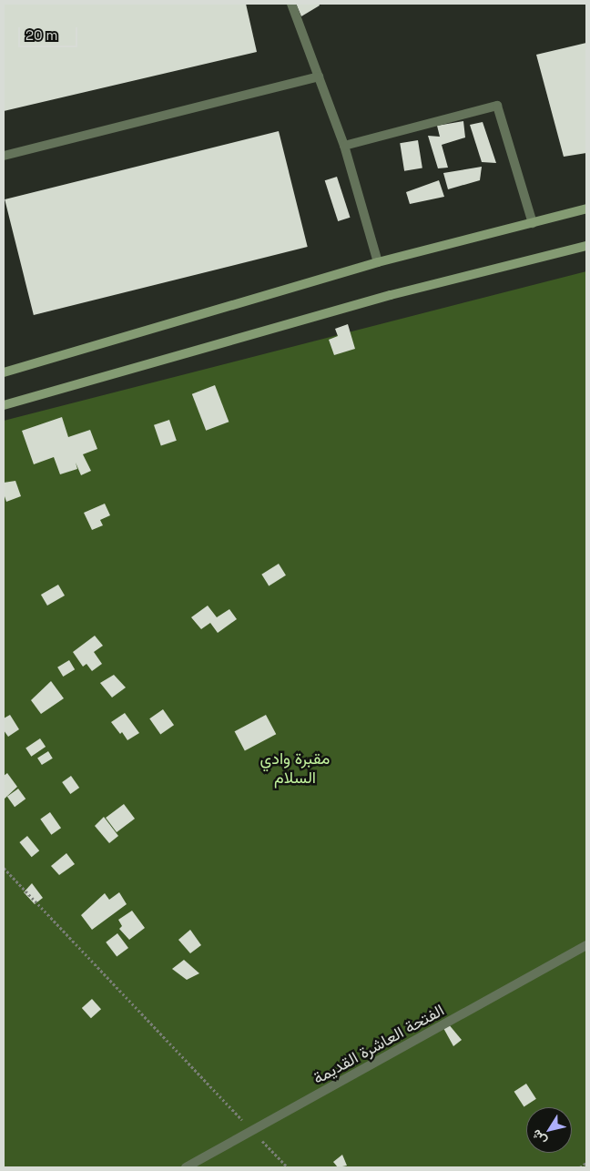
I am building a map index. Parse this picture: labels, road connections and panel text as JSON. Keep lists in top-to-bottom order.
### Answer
{
  "streets": {
    "street": ["الفتحة العاشرة القديمة"]
  },
  "parks": ["مقبرة وادي السلام"],
  "scale_bar": "20 m",
  "north": "bottom left"
}
